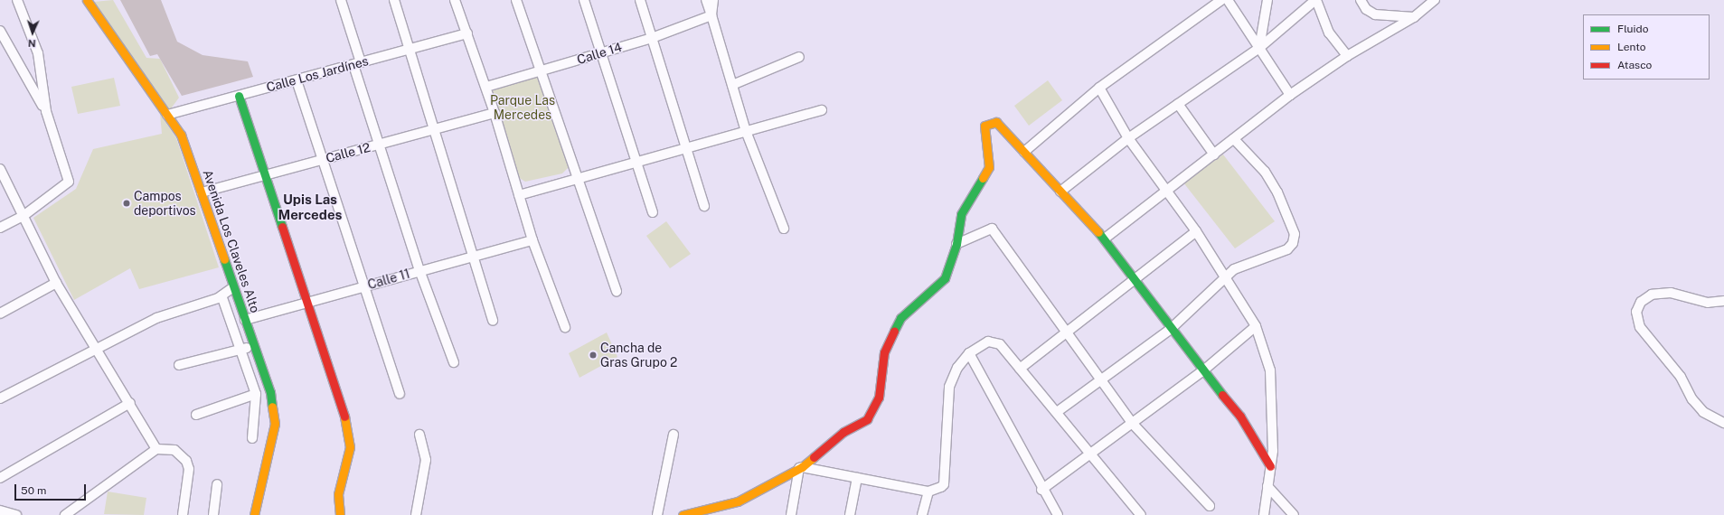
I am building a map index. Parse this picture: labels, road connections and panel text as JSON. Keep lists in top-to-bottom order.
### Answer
{
  "streets": {
    "street": [
      "Calle 14",
      "Calle Los Jardínes",
      "Calle 12",
      "Avenida Los Claveles Alto",
      "Calle 11"
    ]
  },
  "crossings": [
    ["Calle Los Jardínes", "Avenida Los Claveles Alto"],
    ["Calle 12", "Avenida Los Claveles Alto"],
    ["Avenida Los Claveles Alto", "Calle 11"]
  ],
  "districts": ["Upis Las Mercedes"],
  "parks": ["Parque Las Mercedes"],
  "places": ["Campos deportivos", "Cancha de Gras Grupo 2"],
  "legend": ["Fluido", "Lento", "Atasco"],
  "scale_bar": "50 m",
  "north": "bottom"
}
